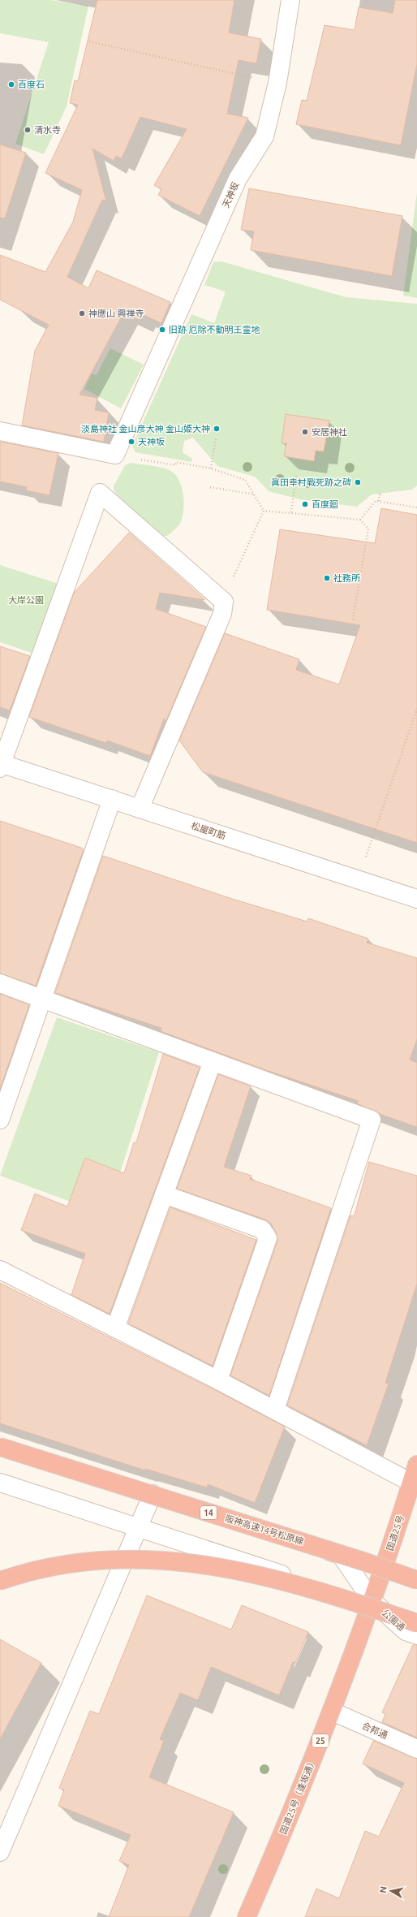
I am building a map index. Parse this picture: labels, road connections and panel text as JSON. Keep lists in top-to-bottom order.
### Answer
{
  "streets": {
    "highway": [
      "14",
      "阪神高速14号松原線",
      "国道25号",
      "25",
      "国道25号（逢坂通）"
    ],
    "street": [
      "天神坂",
      "松屋町筋",
      "公園通",
      "合邦通"
    ]
  },
  "crossings": [
    ["国道25号", "公園通"],
    ["国道25号", "国道25号（逢坂通）"],
    ["公園通", "国道25号（逢坂通）"],
    ["合邦通", "国道25号（逢坂通）"]
  ],
  "parks": ["大岸公園"],
  "places": [
    "百度石",
    "清水寺",
    "神應山 興禅寺",
    "旧跡 厄除不動明王霊地",
    "淡島神社 金山彦大神 金山姫大神",
    "安居神社",
    "天神坂",
    "眞田幸村戰死跡之碑",
    "百度廻",
    "社務所"
  ],
  "north": "left"
}
